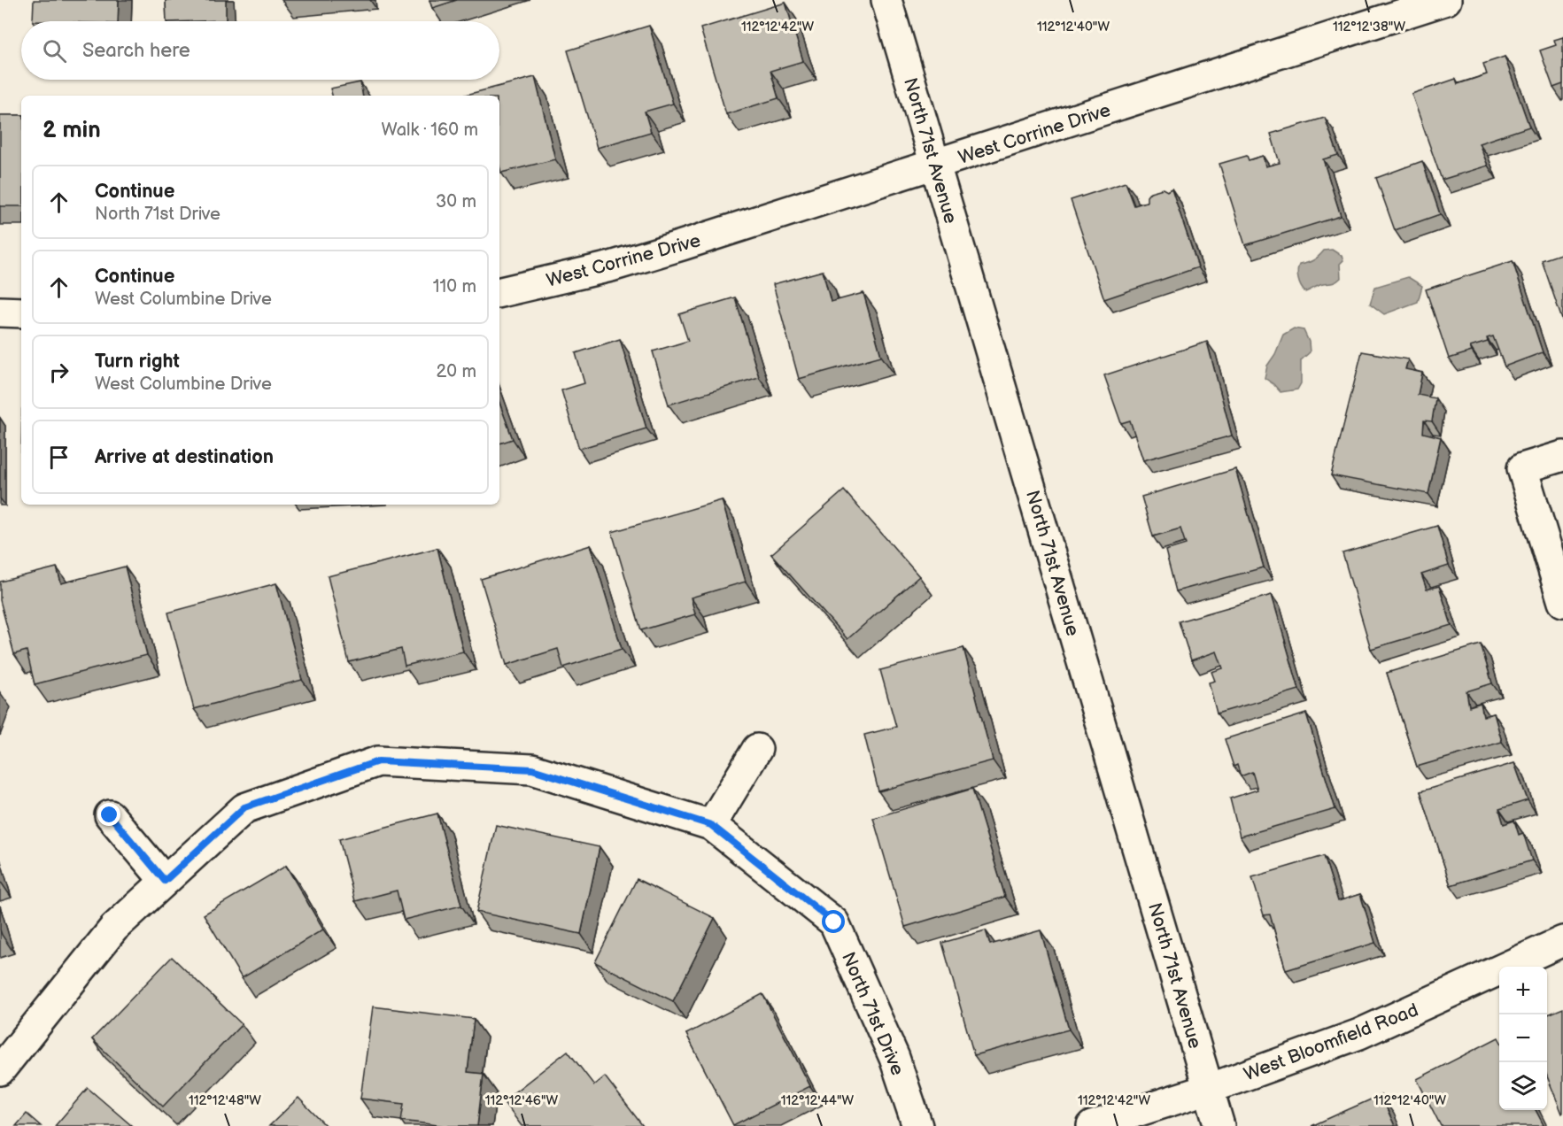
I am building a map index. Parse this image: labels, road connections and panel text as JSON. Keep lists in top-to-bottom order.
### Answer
{
  "streets": {
    "street": [
      "West Corrine Drive",
      "North 71st Avenue",
      "North 71st Drive",
      "West Bloomfield Road"
    ]
  },
  "crossings": [
    ["West Corrine Drive", "North 71st Avenue"],
    ["North 71st Avenue", "West Bloomfield Road"]
  ],
  "page": {
    "search": "Search here",
    "heading": ["2 min", "Walk · 160 m"],
    "list": [
      ["Continue", "North 71st Drive", "30 m"],
      ["Continue", "West Columbine Drive", "110 m"],
      ["Turn right", "West Columbine Drive", "20 m"],
      "Arrive at destination"
    ],
    "map_buttons": ["+", "−"]
  },
  "coordinates": [
    "112°12'40\"W",
    "112°12'42\"W",
    "112°12'38\"W",
    "112°12'48\"W",
    "112°12'46\"W",
    "112°12'44\"W"
  ]
}
